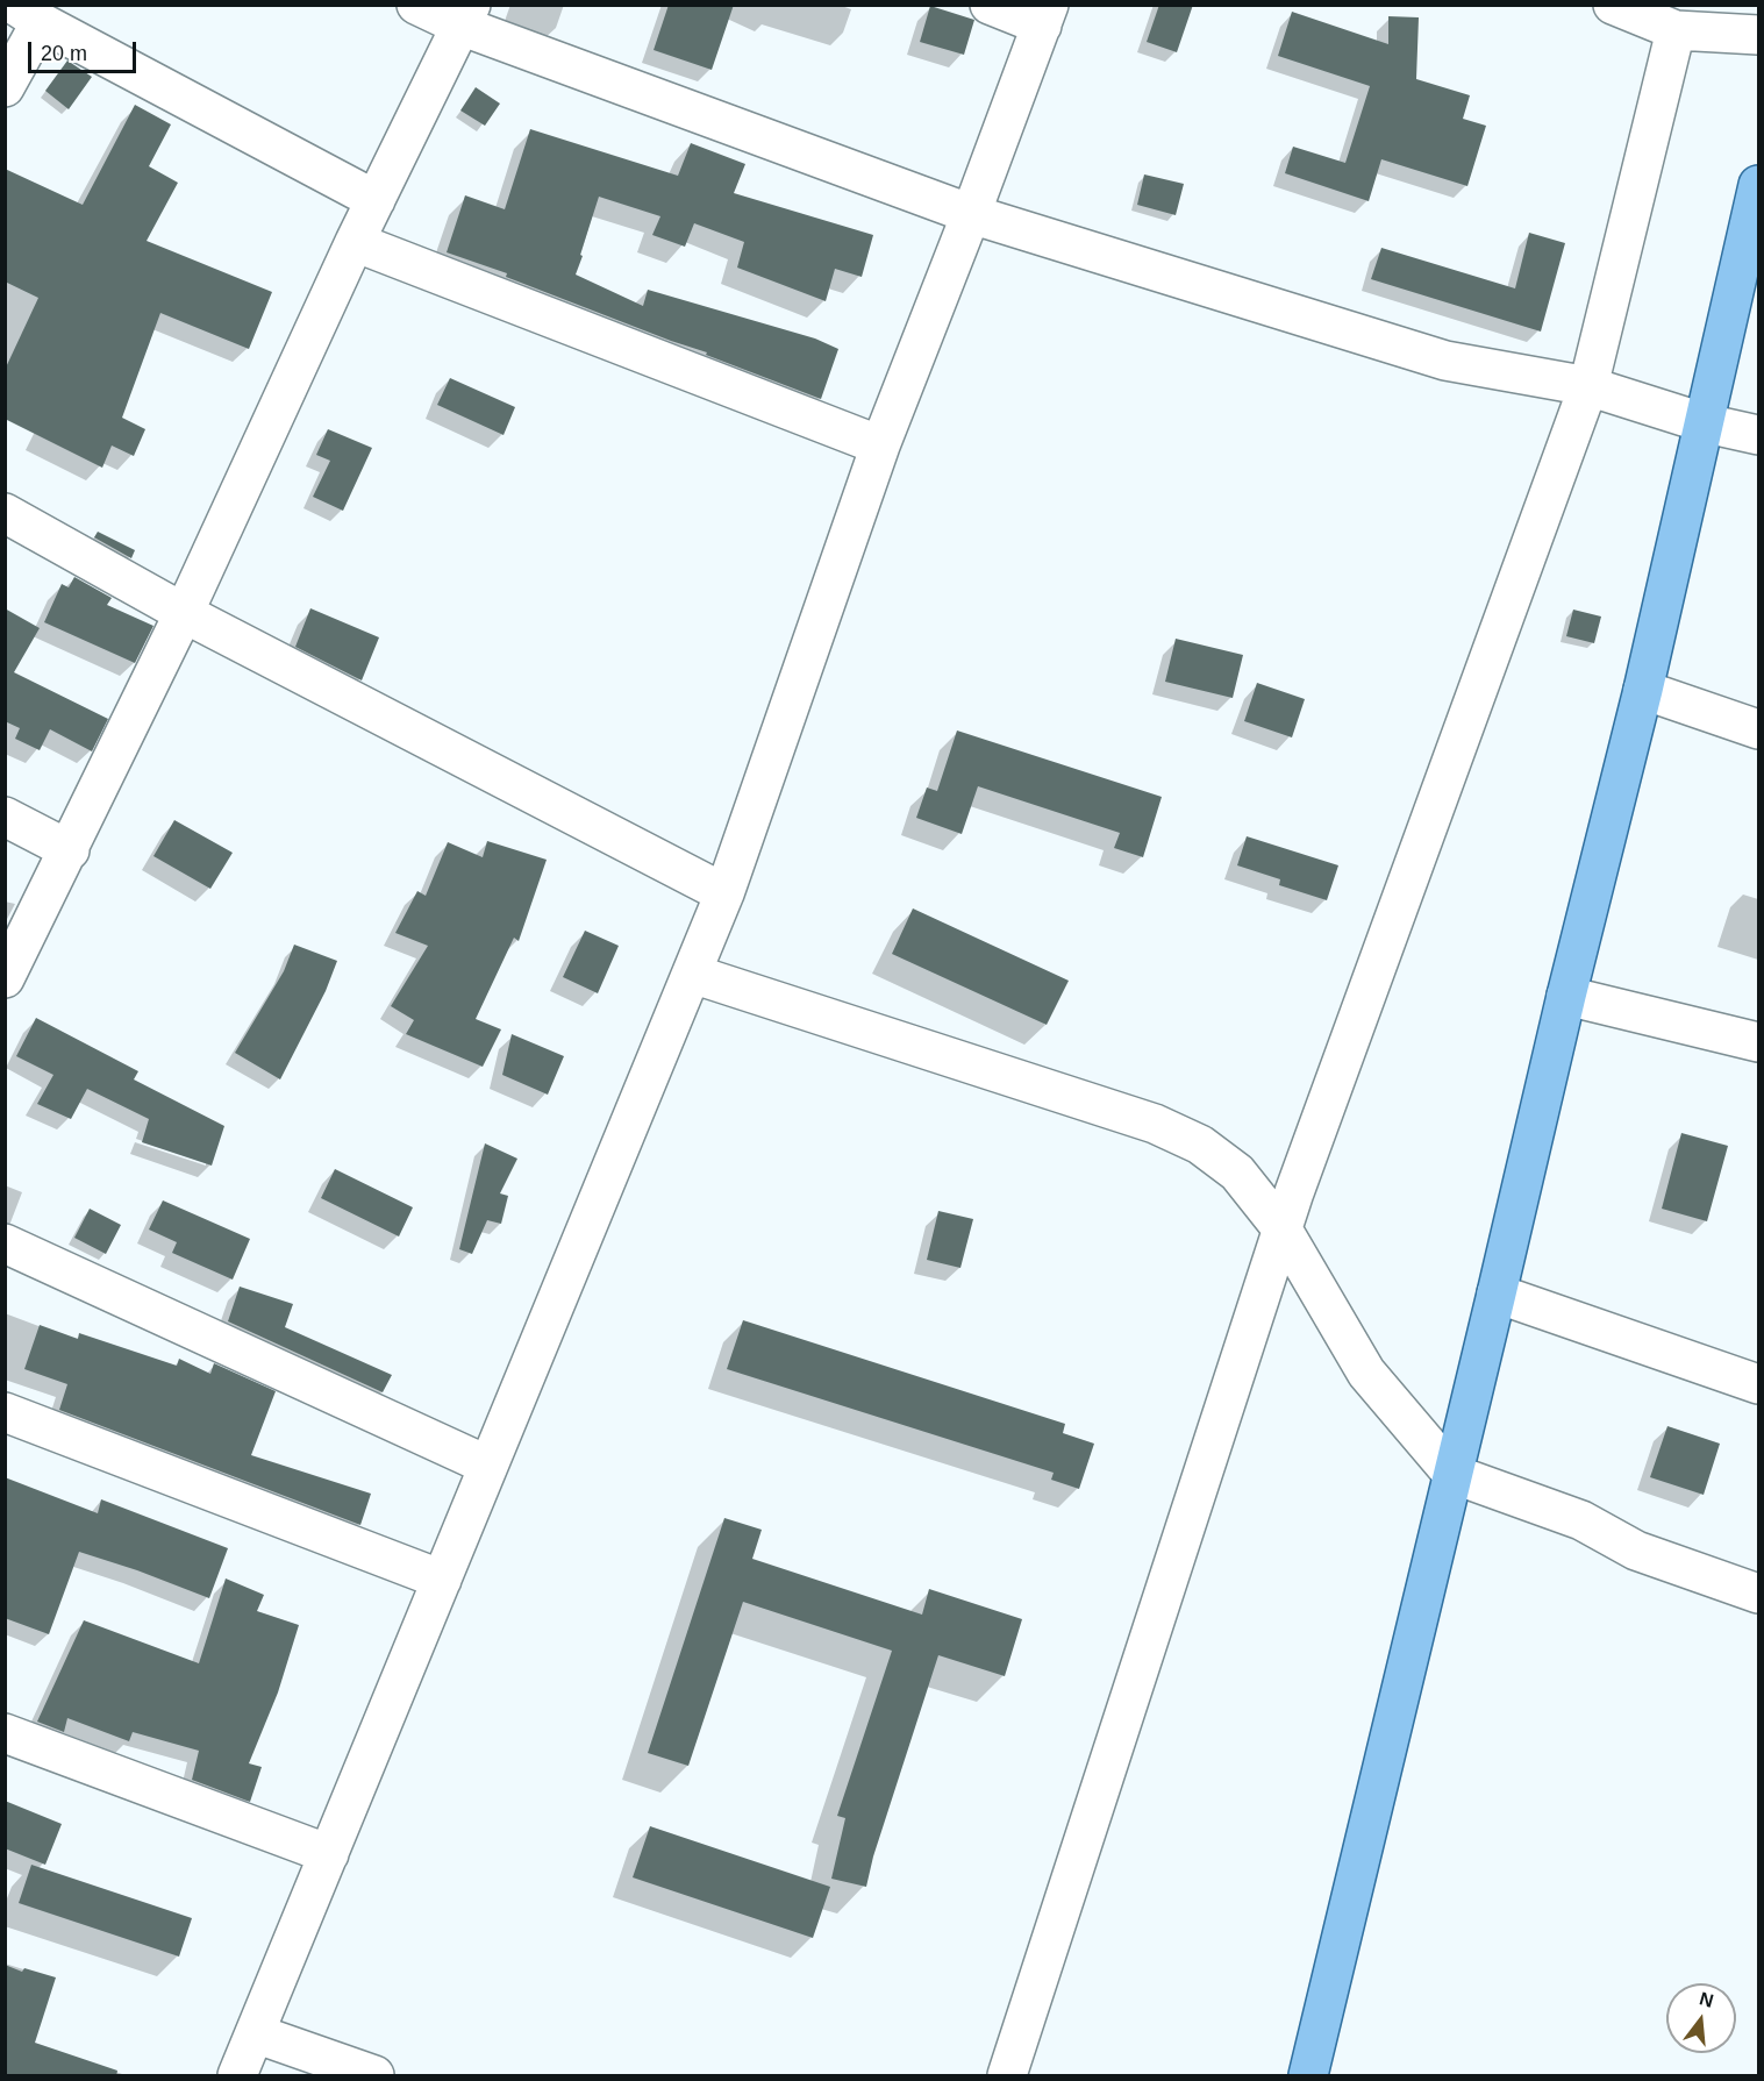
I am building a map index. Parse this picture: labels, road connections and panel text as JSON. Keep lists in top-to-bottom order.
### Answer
{
  "scale_bar": "20 m",
  "north": "top"
}
